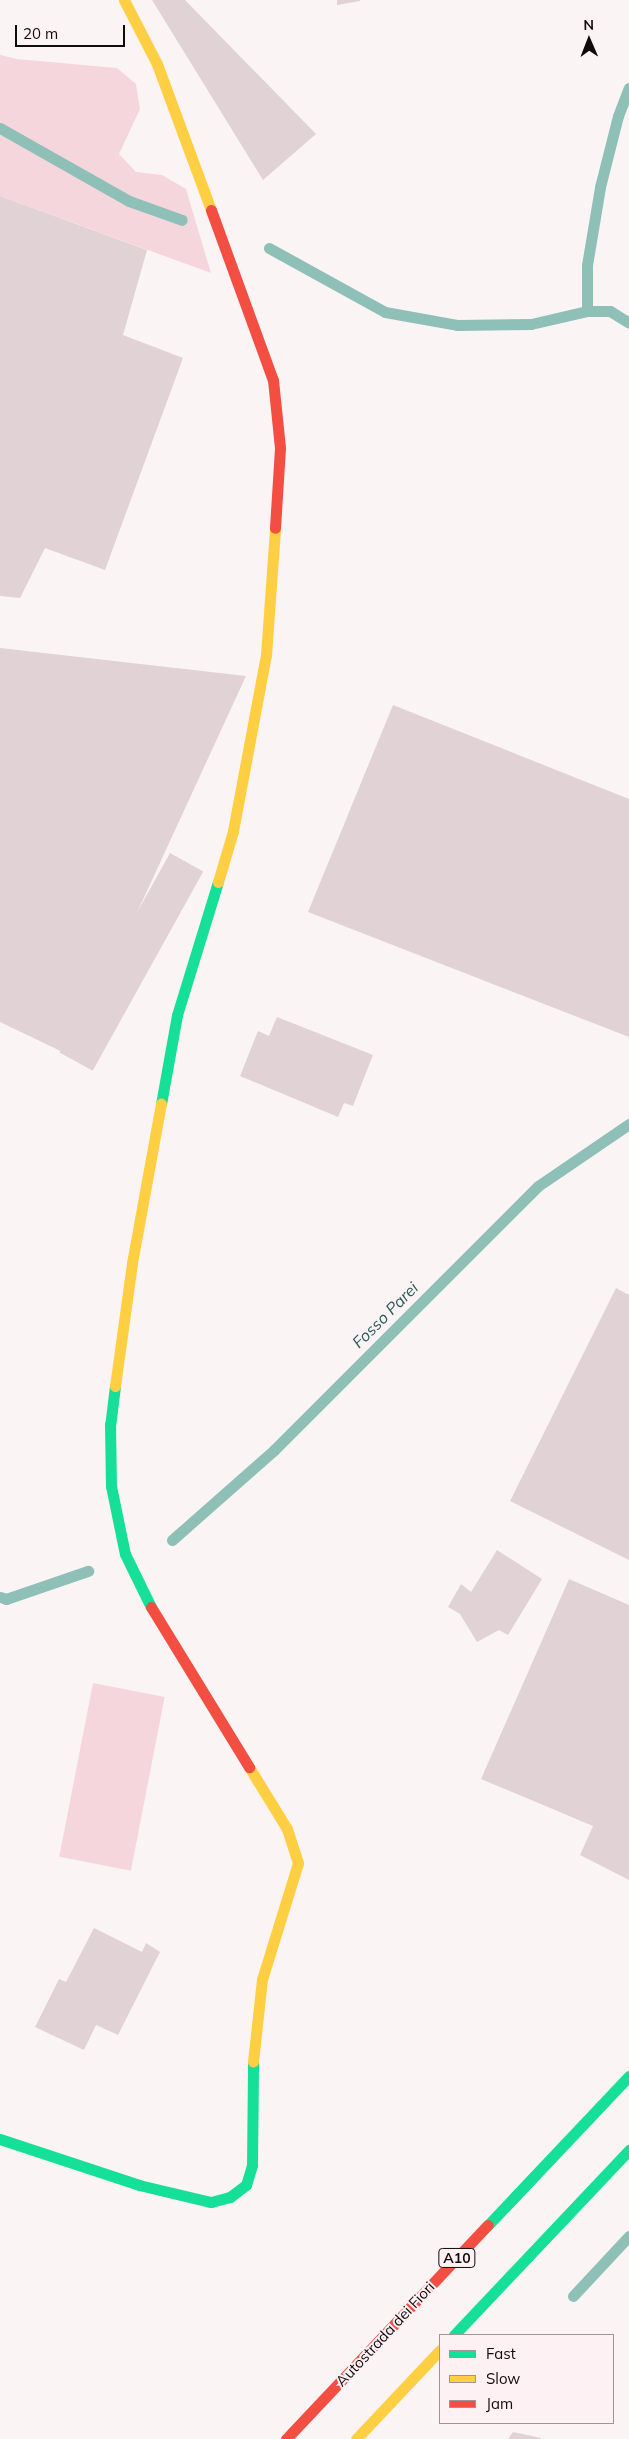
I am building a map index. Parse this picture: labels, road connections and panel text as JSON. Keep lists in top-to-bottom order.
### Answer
{
  "streets": {
    "main road": ["A10", "Autostrada dei Fiori"]
  },
  "water": ["Fosso Parei"],
  "legend": ["Fast", "Slow", "Jam"],
  "scale_bar": "20 m",
  "north": "top"
}
